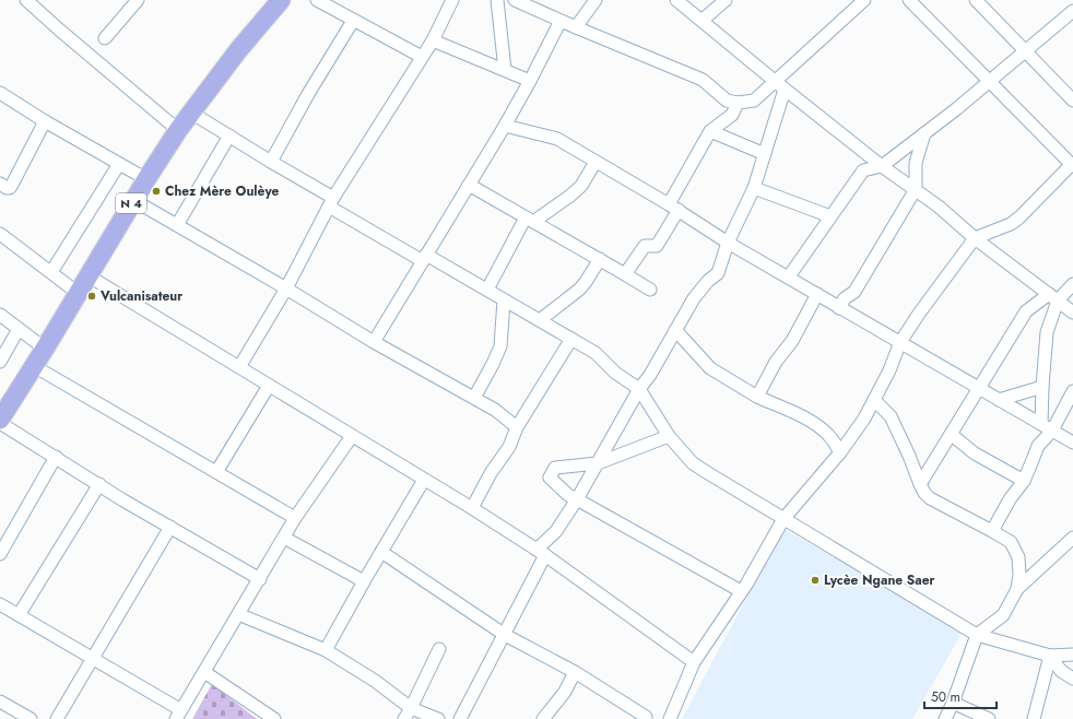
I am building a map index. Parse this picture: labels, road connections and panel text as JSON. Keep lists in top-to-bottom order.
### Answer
{
  "streets": {
    "main road": ["N 4"]
  },
  "places": ["Chez Mère Oulèye", "Vulcanisateur", "Lycèe Ngane Saer"],
  "scale_bar": "50 m"
}
